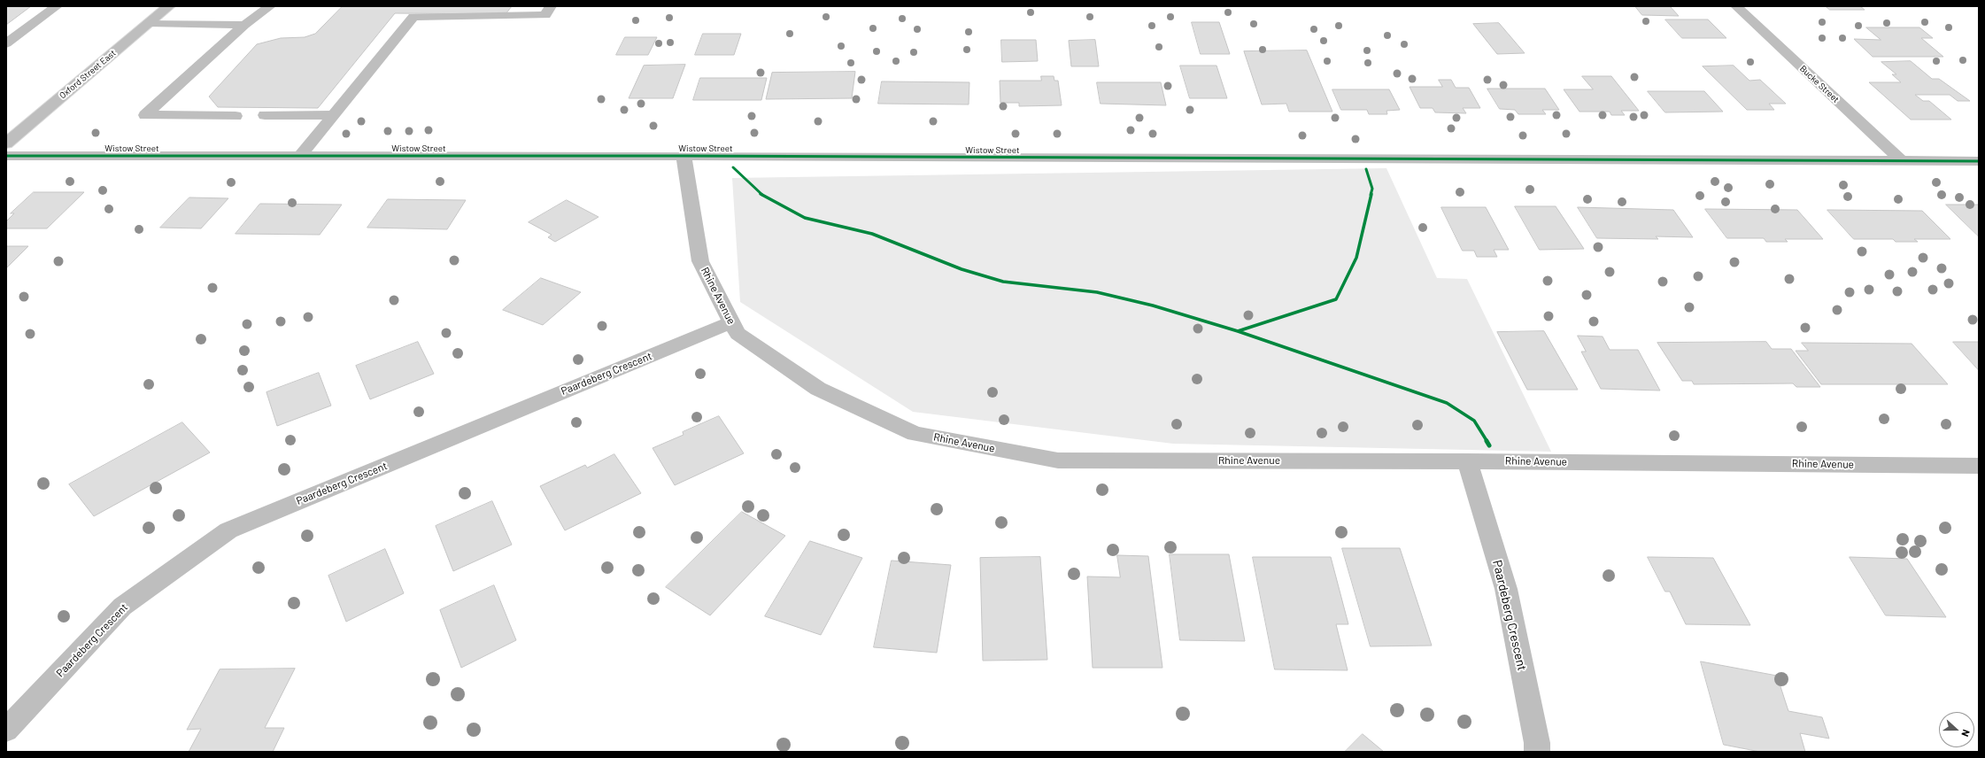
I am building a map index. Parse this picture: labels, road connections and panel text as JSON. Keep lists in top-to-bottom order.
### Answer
{
  "streets": {
    "street": [
      "Oxford Street East",
      "Bucke Street",
      "Wistow Street",
      "Rhine Avenue",
      "Paardeberg Crescent"
    ]
  },
  "crossings": [
    ["Bucke Street", "Wistow Street"],
    ["Wistow Street", "Rhine Avenue"],
    ["Rhine Avenue", "Paardeberg Crescent"]
  ],
  "north": "right"
}
